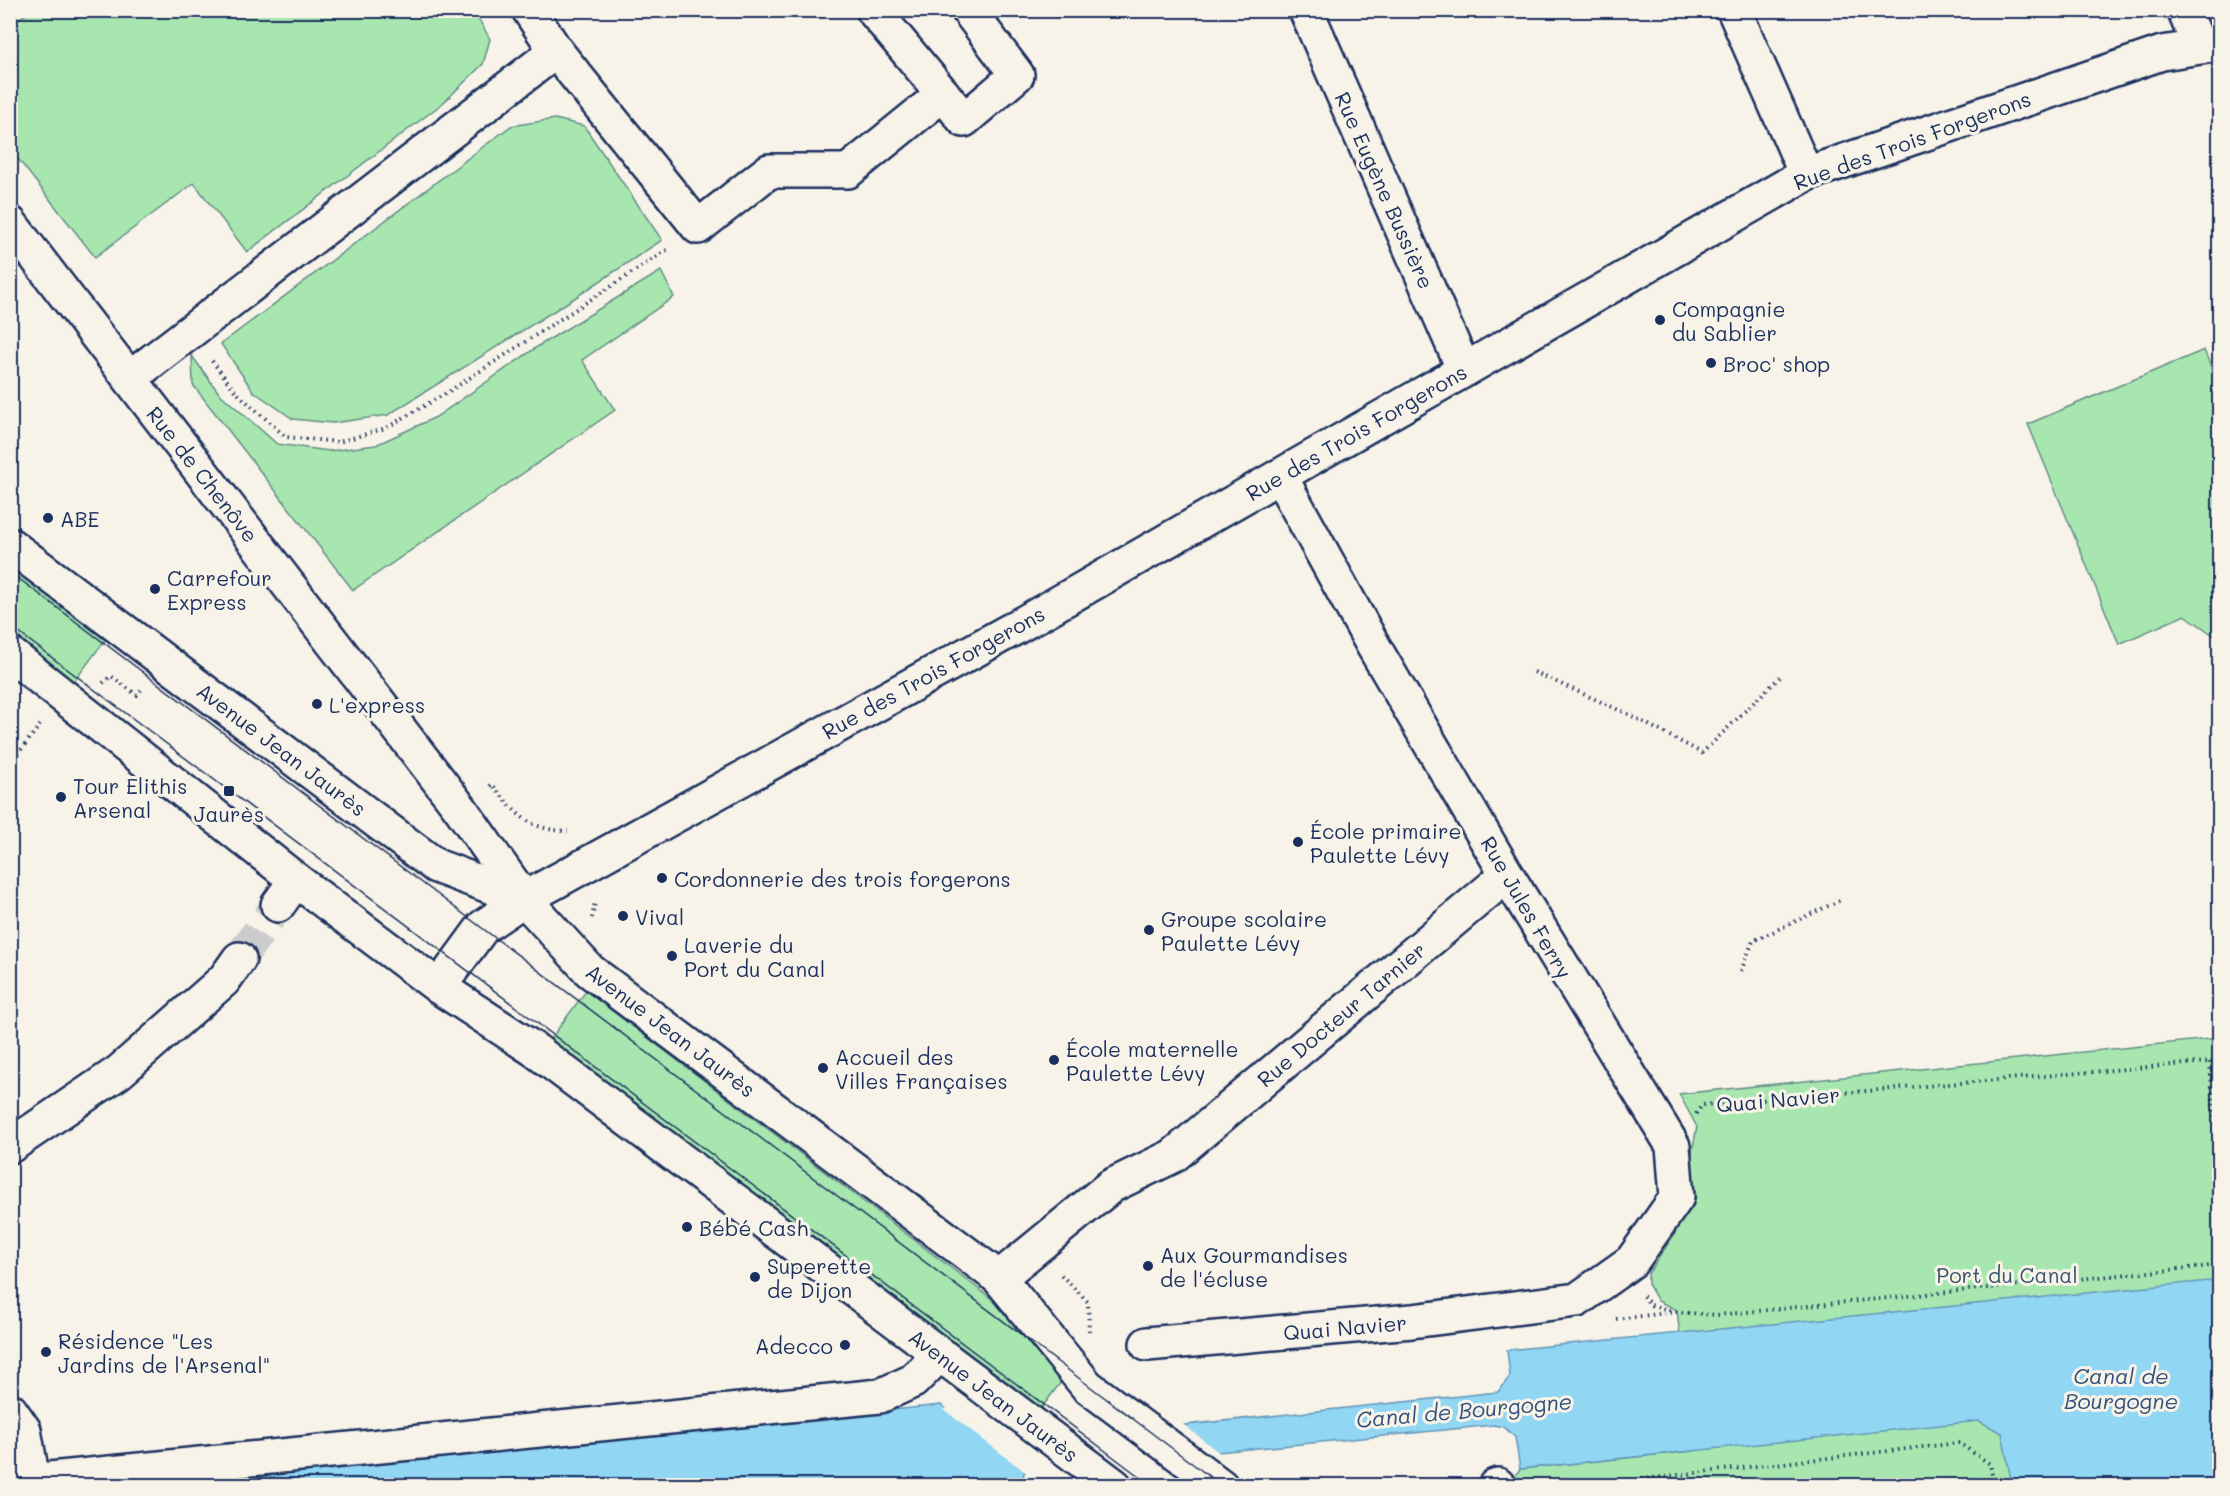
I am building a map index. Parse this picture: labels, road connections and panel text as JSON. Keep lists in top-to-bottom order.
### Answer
{
  "streets": {
    "street": [
      "Rue des Trois Forgerons",
      "Rue Eugène Bussière",
      "Rue de Chenôve",
      "Avenue Jean Jaurès",
      "Rue Jules Ferry",
      "Rue Docteur Tarnier",
      "Quai Navier"
    ]
  },
  "crossings": [
    ["Rue des Trois Forgerons", "Rue Eugène Bussière"],
    ["Rue des Trois Forgerons", "Rue de Chenôve"],
    ["Rue des Trois Forgerons", "Avenue Jean Jaurès"],
    ["Rue des Trois Forgerons", "Rue Jules Ferry"],
    ["Rue de Chenôve", "Avenue Jean Jaurès"],
    ["Avenue Jean Jaurès", "Rue Docteur Tarnier"],
    ["Rue Jules Ferry", "Rue Docteur Tarnier"],
    ["Rue Jules Ferry", "Quai Navier"]
  ],
  "water": ["Canal de Bourgogne"],
  "parks": ["Port du Canal"],
  "places": {
    "other": [
      "Compagnie du Sablier",
      "Broc' shop",
      "ABE",
      "Carrefour Express",
      "L'express",
      "Tour Elithis Arsenal",
      "École primaire Paulette Lévy",
      "Cordonnerie des trois forgerons",
      "Vival",
      "Groupe scolaire Paulette Lévy",
      "Laverie du Port du Canal",
      "École maternelle Paulette Lévy",
      "Accueil des Villes Françaises",
      "Bébé Cash",
      "Aux Gourmandises de l'écluse",
      "Superette de Dijon",
      "Adecco",
      "Résidence \"Les Jardins de l'Arsenal\""
    ],
    "transit": ["Jaurès"]
  }
}
